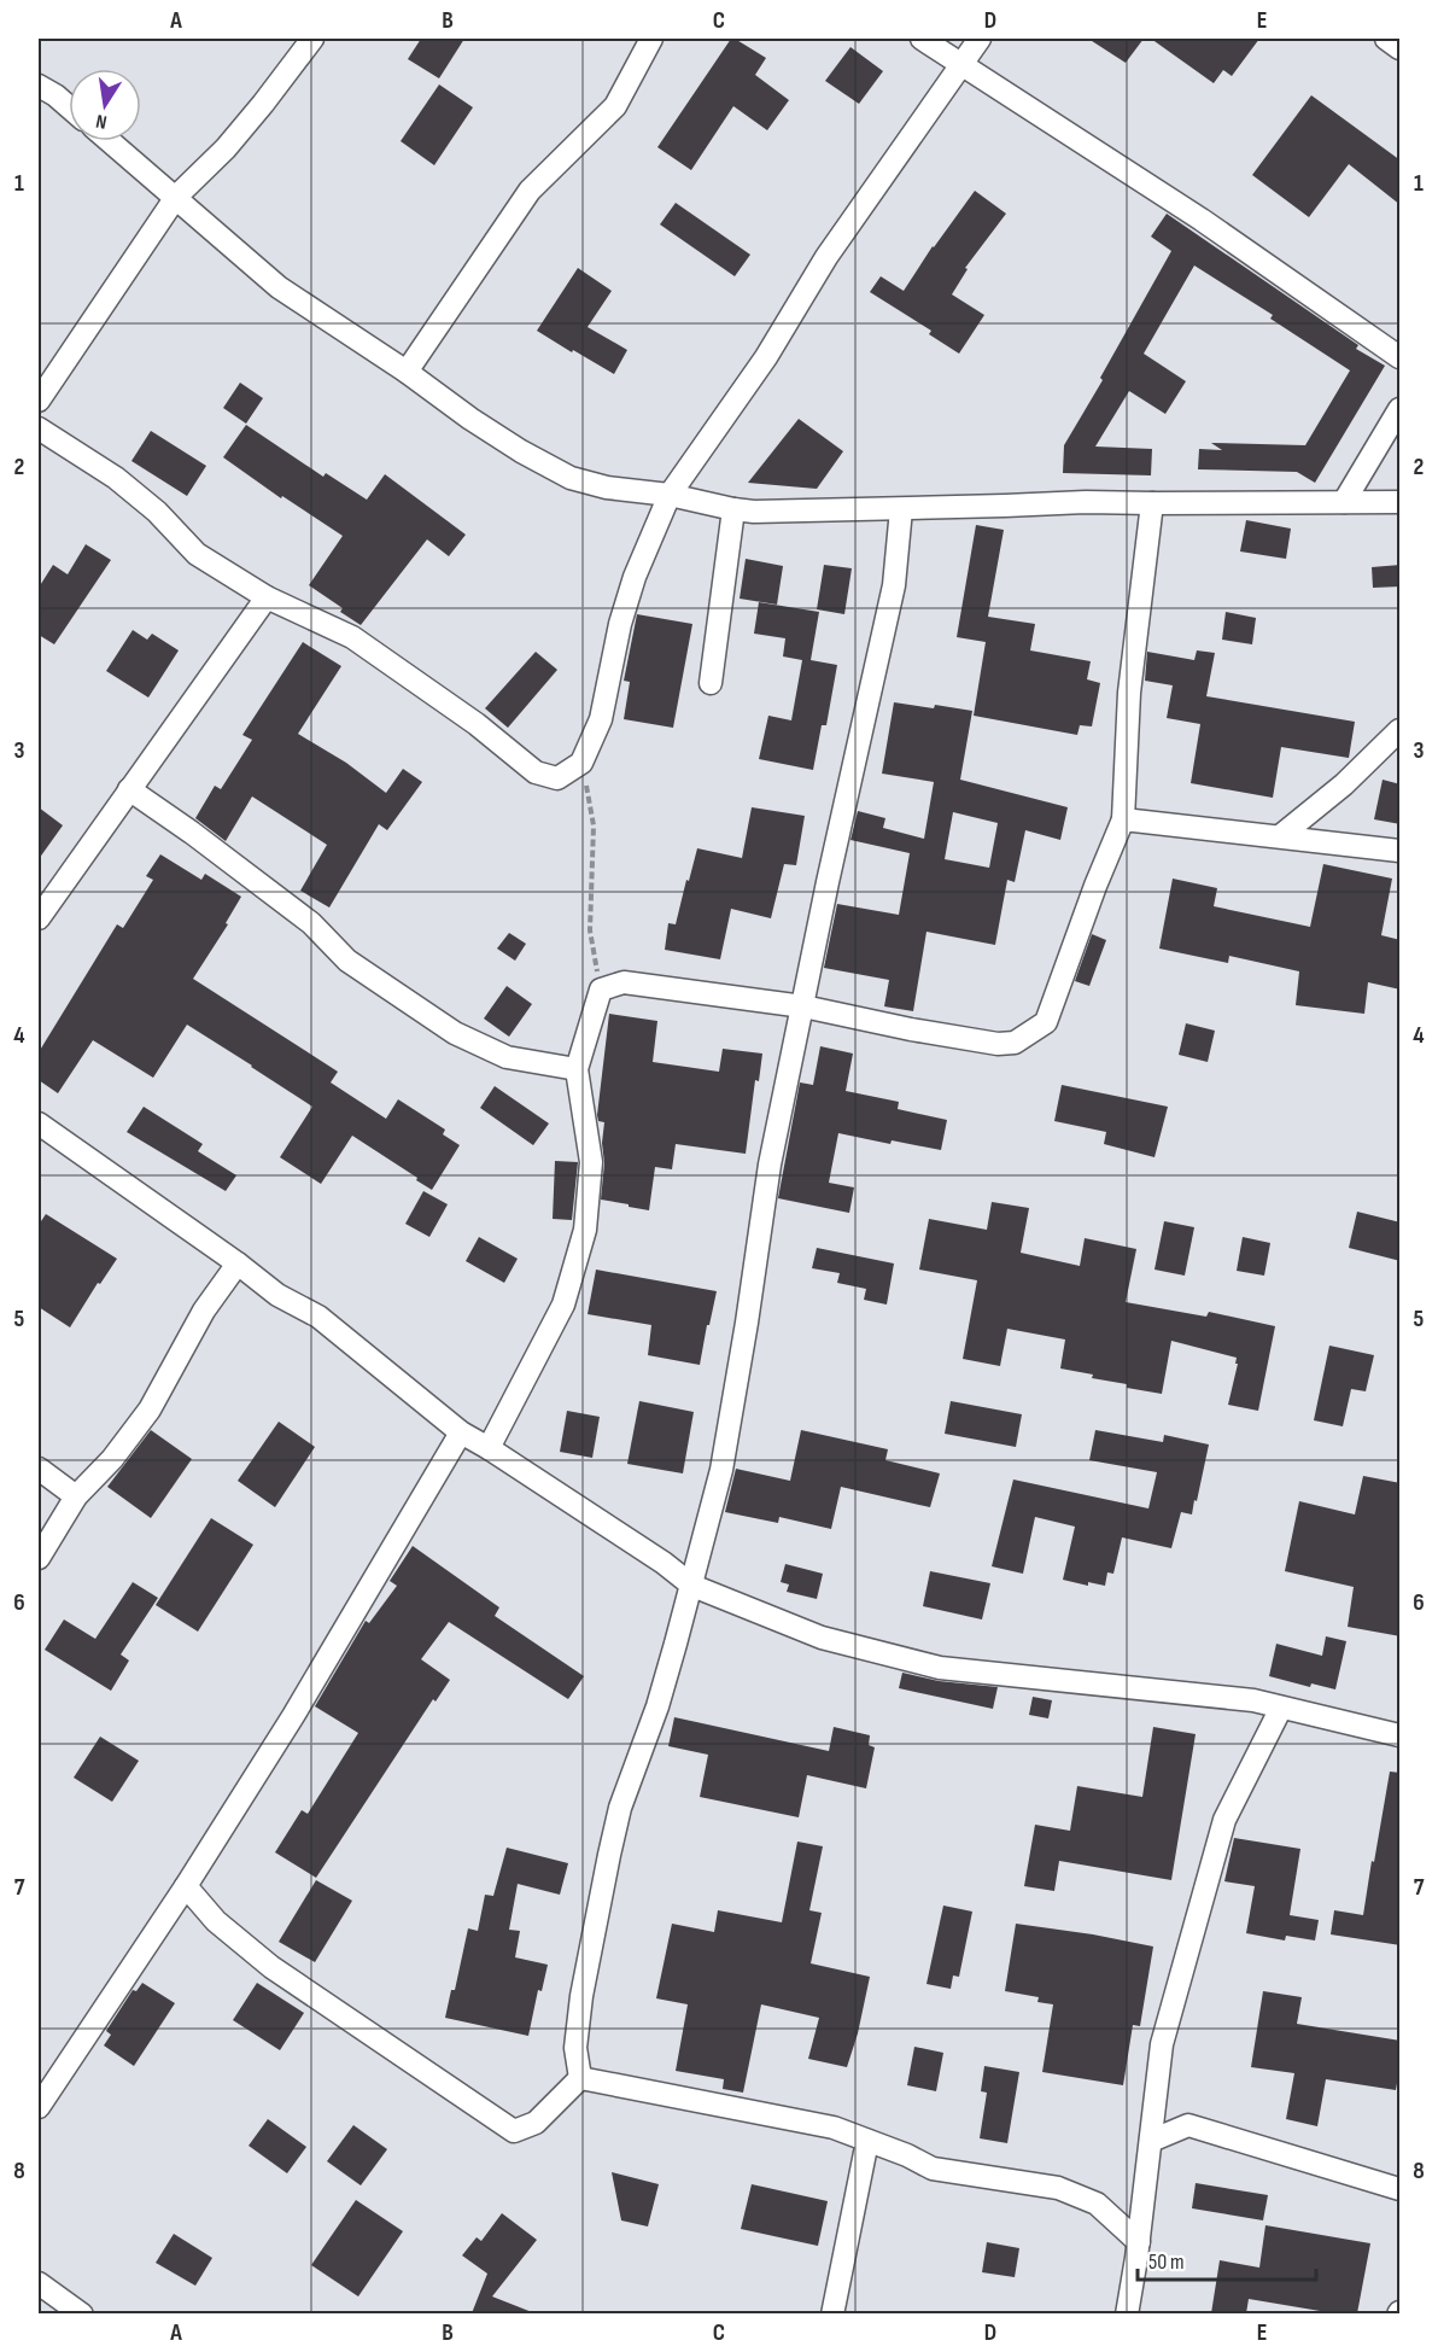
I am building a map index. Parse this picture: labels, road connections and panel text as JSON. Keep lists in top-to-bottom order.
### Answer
{
  "scale_bar": "50 m",
  "north": "bottom",
  "grid": {
    "columns": [
      "A",
      "B",
      "C",
      "D",
      "E"
    ],
    "rows": [
      "1",
      "2",
      "3",
      "4",
      "5",
      "6",
      "7",
      "8"
    ]
  }
}
